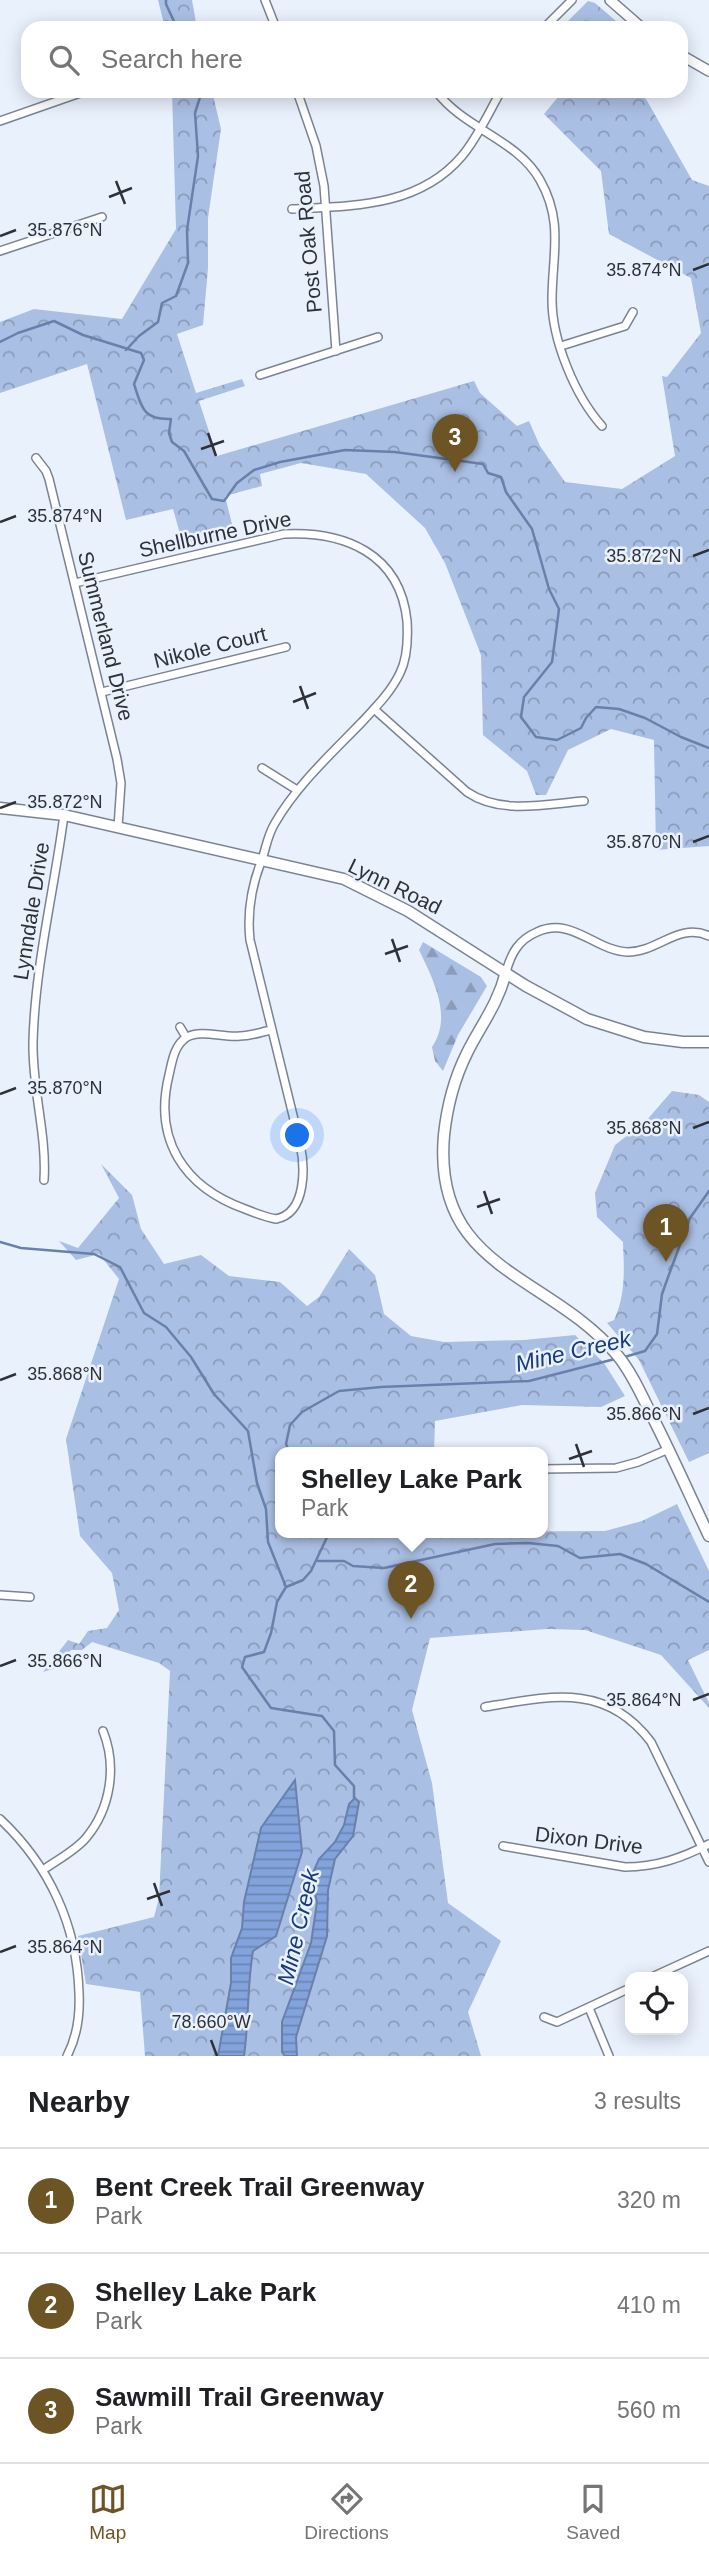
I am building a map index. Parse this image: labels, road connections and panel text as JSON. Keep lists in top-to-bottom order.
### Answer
{
  "streets": {
    "main road": ["Lynn Road"],
    "street": [
      "Post Oak Road",
      "Shellburne Drive",
      "Summerland Drive",
      "Nikole Court",
      "Lynndale Drive",
      "Dixon Drive"
    ]
  },
  "crossings": [
    ["Shellburne Drive", "Summerland Drive"],
    ["Shellburne Drive", "Lynn Road"],
    ["Summerland Drive", "Nikole Court"],
    ["Summerland Drive", "Lynn Road"],
    ["Lynn Road", "Lynndale Drive"]
  ],
  "water": ["Mine Creek"],
  "page": {
    "search": "Search here",
    "pins": ["3", "1", "2"],
    "popup": ["Shelley Lake Park", "Park"],
    "heading": ["Nearby", "3 results"],
    "list": [
      {
        "mark": "1",
        "name": "Bent Creek Trail Greenway",
        "note": "Park",
        "value": "320 m"
      },
      {
        "mark": "2",
        "name": "Shelley Lake Park",
        "note": "Park",
        "value": "410 m"
      },
      {
        "mark": "3",
        "name": "Sawmill Trail Greenway",
        "note": "Park",
        "value": "560 m"
      }
    ],
    "nav": ["Map", "Directions", "Saved"]
  },
  "coordinates": [
    "35.876°N",
    "35.874°N",
    "35.872°N",
    "35.870°N",
    "35.868°N",
    "35.866°N",
    "35.864°N",
    "78.660°W"
  ]
}
